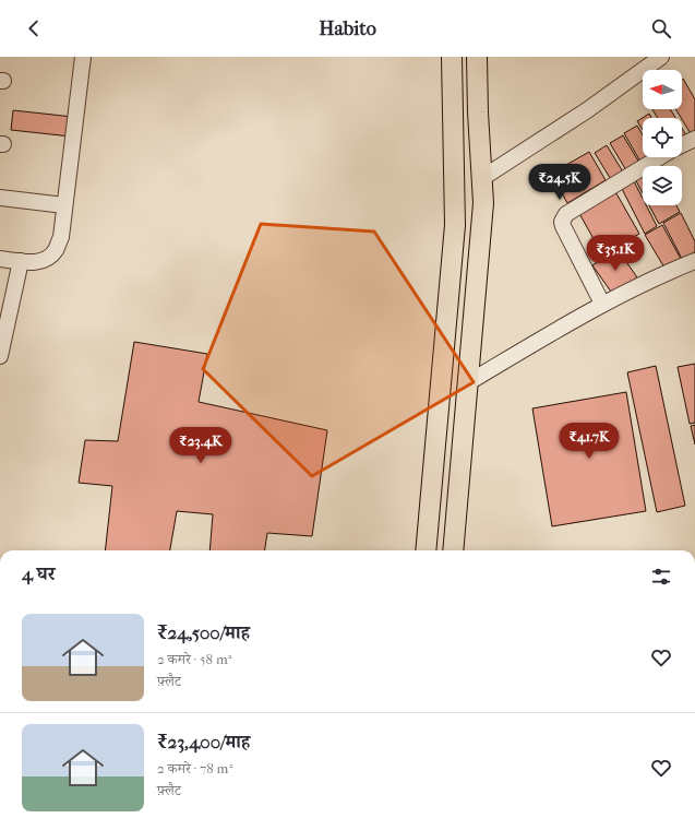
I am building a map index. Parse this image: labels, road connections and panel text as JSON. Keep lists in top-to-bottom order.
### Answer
{
  "north": "left",
  "page": {
    "header": "Habito",
    "price": [
      "₹24.5K",
      "₹35.1K",
      "₹41.7K",
      "₹23.4K"
    ],
    "heading": "4 घर",
    "list": [
      {
        "name": "₹24,500/माह",
        "note": "2 कमरे · 58 m² · फ़्लैट"
      },
      {
        "name": "₹23,400/माह",
        "note": "2 कमरे · 78 m² · फ़्लैट"
      }
    ]
  }
}
